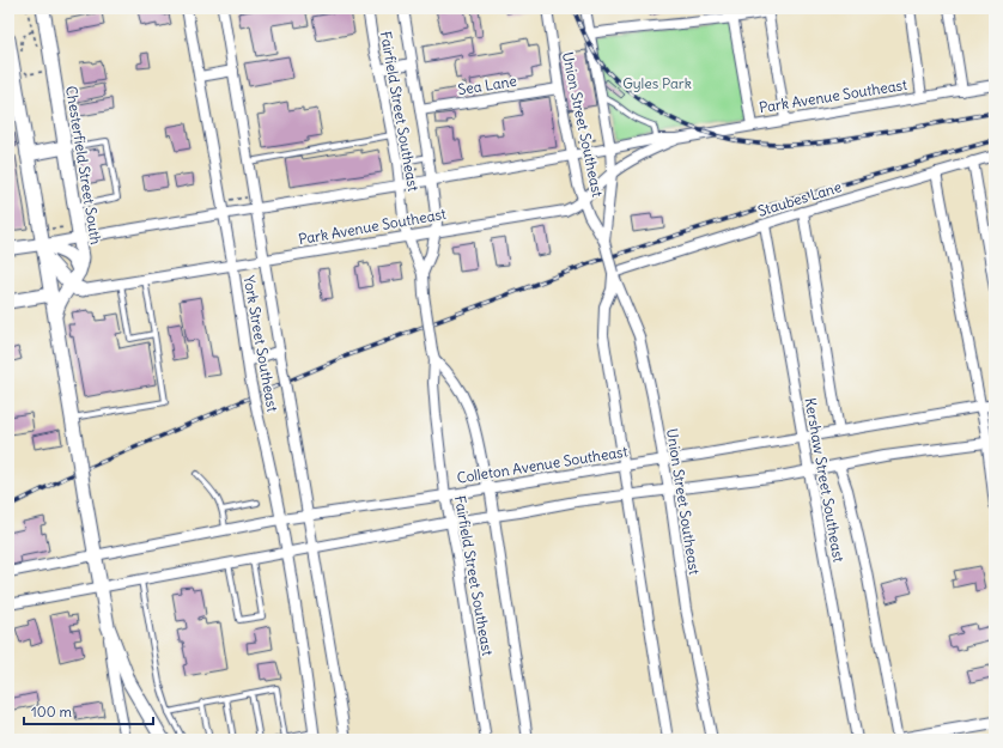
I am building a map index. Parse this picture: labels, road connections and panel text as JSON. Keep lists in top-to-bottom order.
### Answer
{
  "streets": {
    "main road": ["Chesterfield Street South"],
    "street": [
      "Sea Lane",
      "Park Avenue Southeast",
      "Fairfield Street Southeast",
      "Union Street Southeast",
      "Staubes Lane",
      "York Street Southeast",
      "Colleton Avenue Southeast",
      "Kershaw Street Southeast"
    ]
  },
  "crossings": [
    ["Sea Lane", "Fairfield Street Southeast"],
    ["Sea Lane", "Union Street Southeast"],
    ["Park Avenue Southeast", "Fairfield Street Southeast"],
    ["Park Avenue Southeast", "Union Street Southeast"],
    ["Park Avenue Southeast", "Chesterfield Street South"],
    ["Park Avenue Southeast", "York Street Southeast"],
    ["Fairfield Street Southeast", "Colleton Avenue Southeast"],
    ["Union Street Southeast", "Staubes Lane"],
    ["Union Street Southeast", "Colleton Avenue Southeast"],
    ["Chesterfield Street South", "Colleton Avenue Southeast"],
    ["Staubes Lane", "Kershaw Street Southeast"],
    ["York Street Southeast", "Colleton Avenue Southeast"],
    ["Colleton Avenue Southeast", "Kershaw Street Southeast"]
  ],
  "parks": ["Gyles Park"],
  "scale_bar": "100 m"
}
